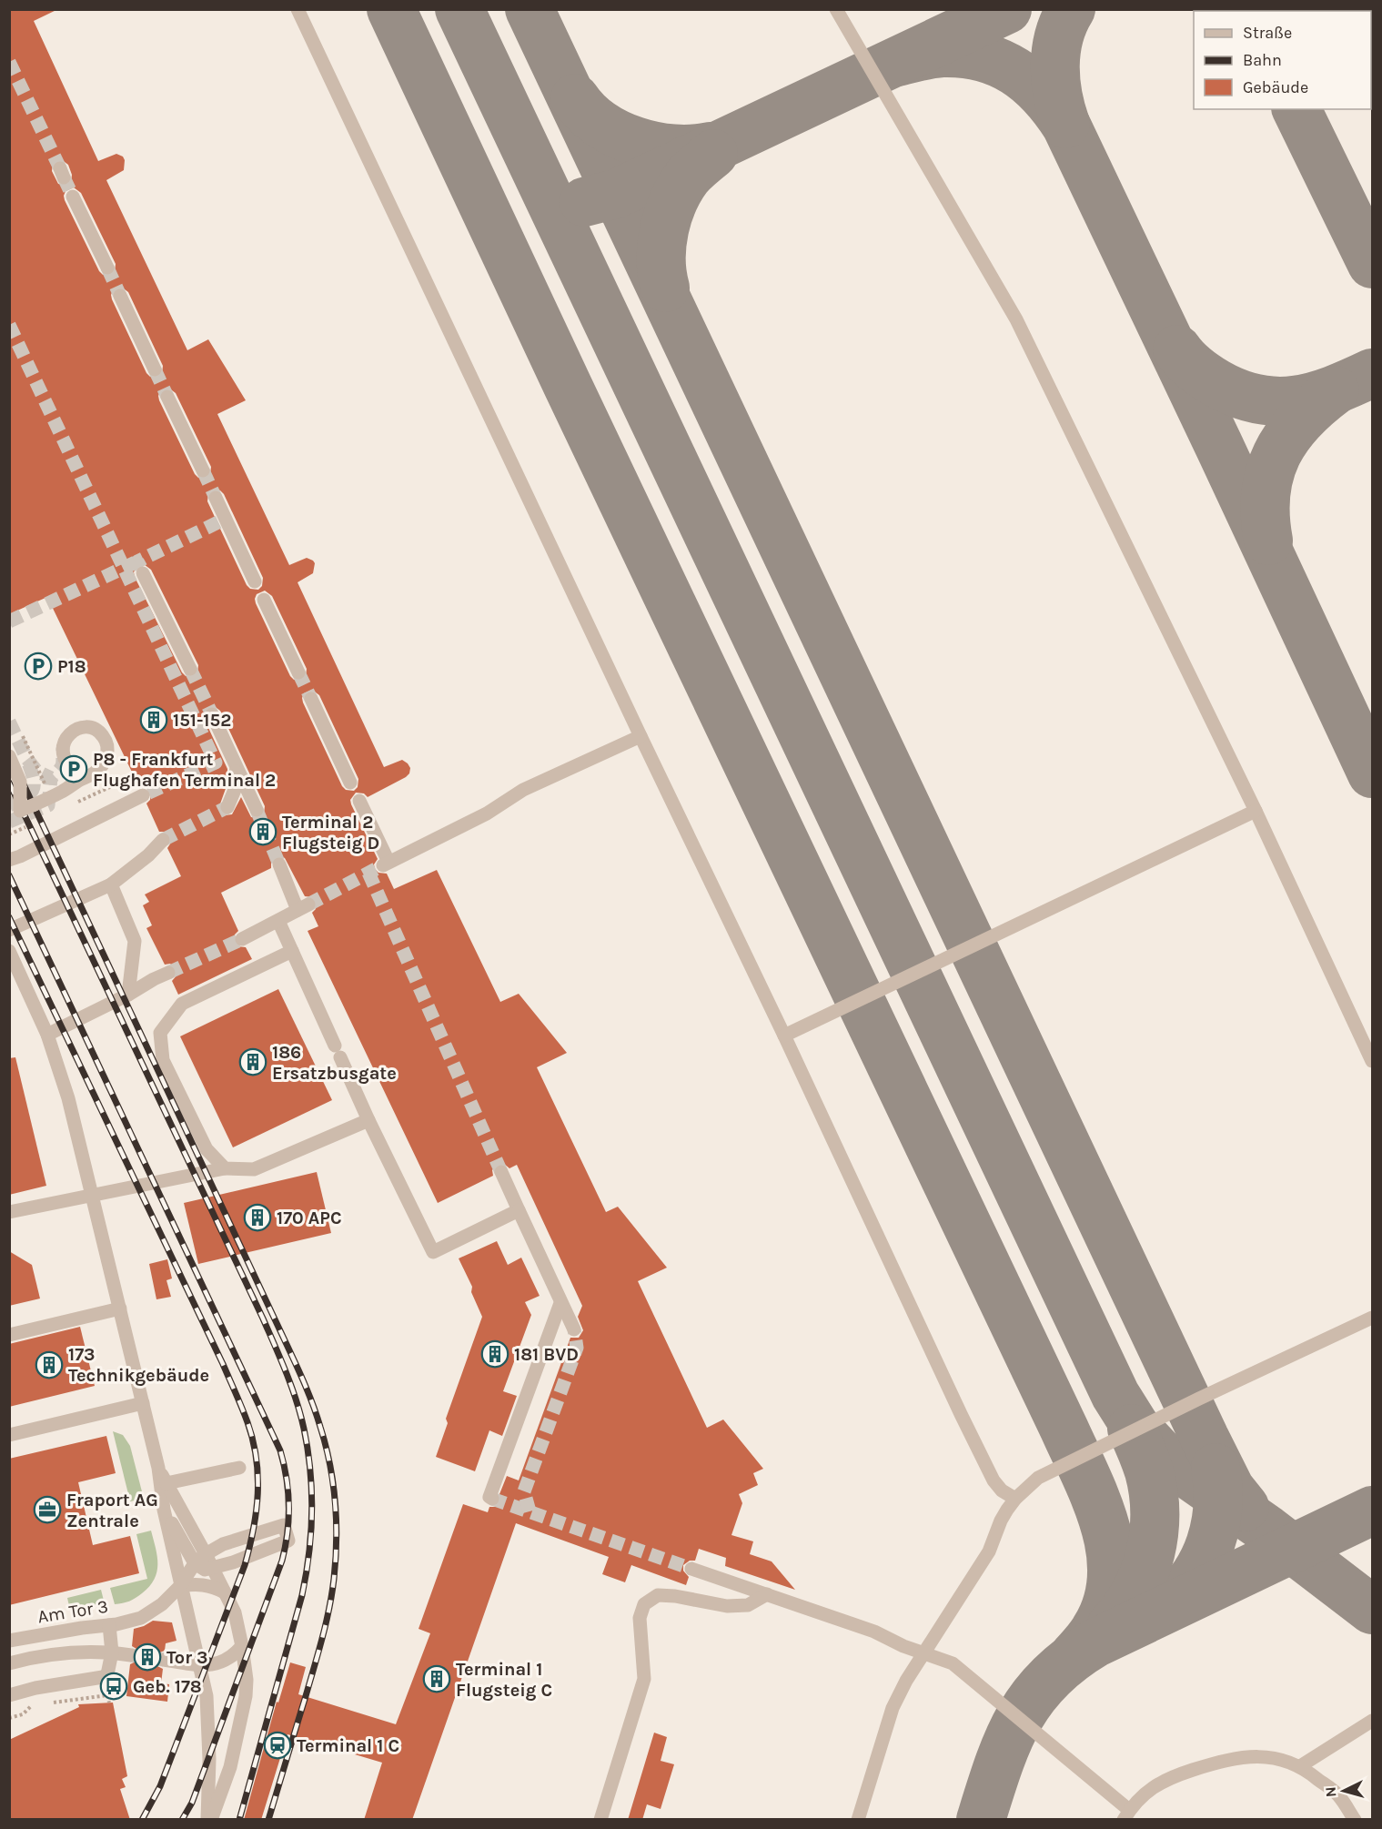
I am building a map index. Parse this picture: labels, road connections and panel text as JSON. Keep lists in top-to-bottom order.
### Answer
{
  "streets": {
    "lane": ["Am Tor 3"]
  },
  "places": {
    "parking": ["P18", "P8 - Frankfurt Flughafen Terminal 2"],
    "building": [
      "151-152",
      "Terminal 2 Flugsteig D",
      "186 Ersatzbusgate",
      "170 APC",
      "181 BVD",
      "173 Technikgebäude",
      "Tor 3",
      "Terminal 1 Flugsteig C"
    ],
    "office": ["Fraport AG Zentrale"],
    "bus stop": ["Geb. 178"],
    "station": ["Terminal 1 C"]
  },
  "legend": ["Straße", "Bahn", "Gebäude"],
  "north": "left"
}
